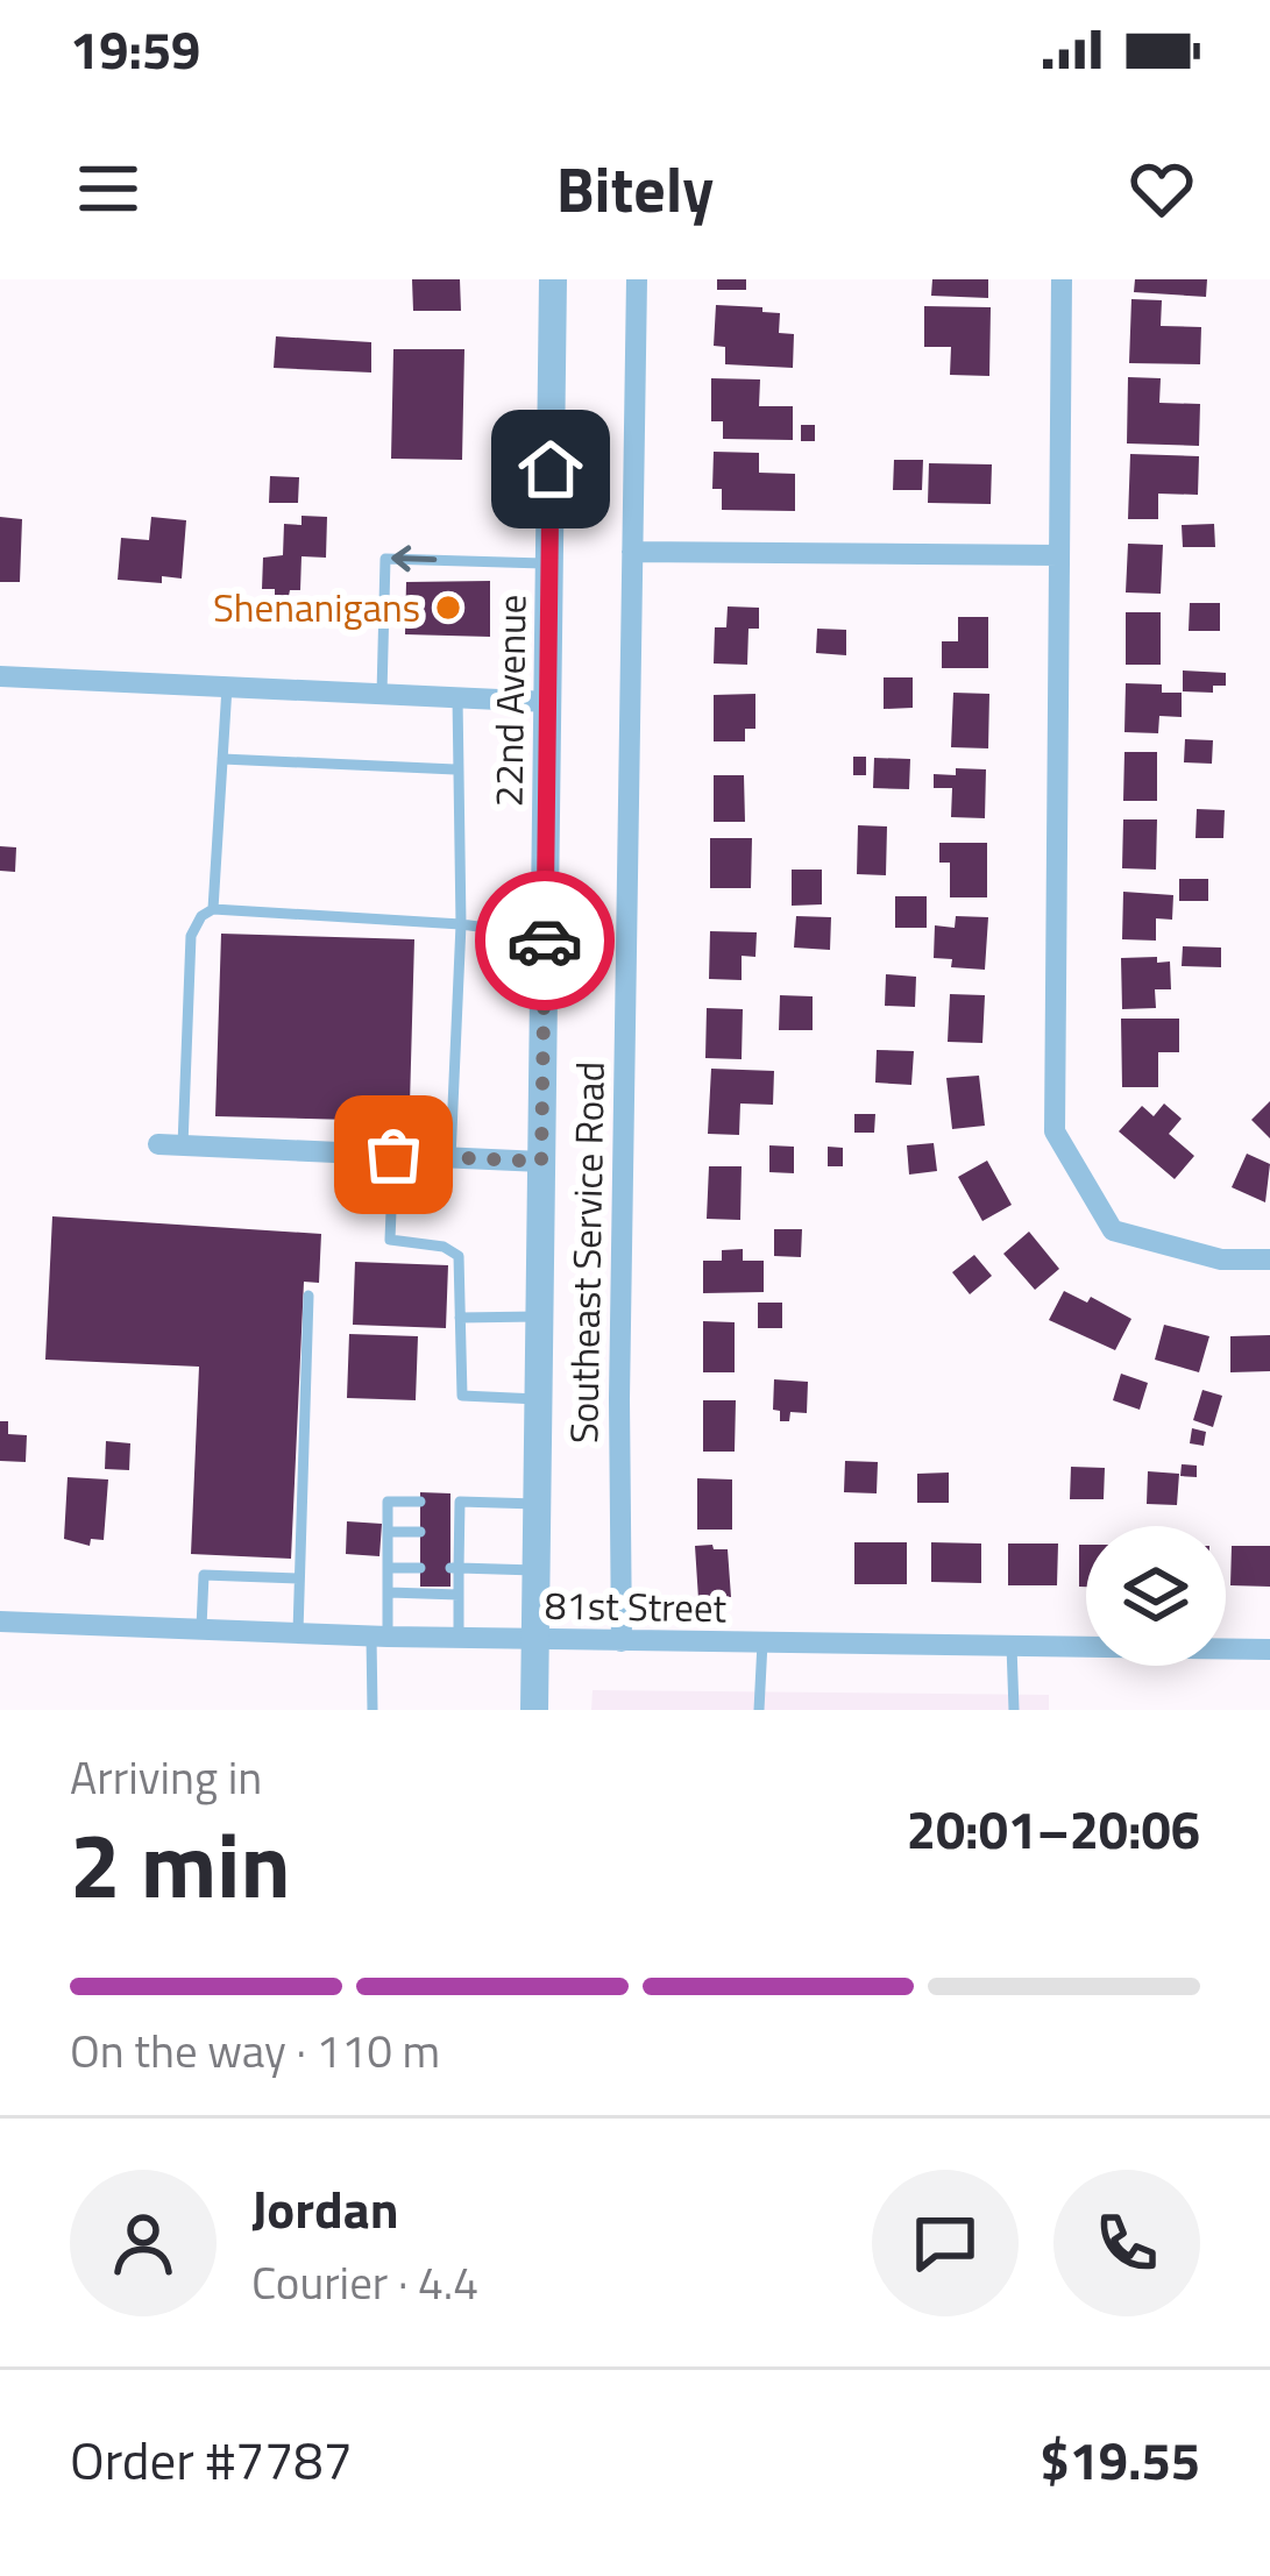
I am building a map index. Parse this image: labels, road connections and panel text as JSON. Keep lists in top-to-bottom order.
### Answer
{
  "streets": {
    "street": ["22nd Avenue", "Southeast Service Road", "81st Street"]
  },
  "crossings": [
    ["22nd Avenue", "81st Street"],
    ["Southeast Service Road", "81st Street"]
  ],
  "places": ["Shenanigans"],
  "page": {
    "status": "19:59",
    "header": "Bitely",
    "heading": ["2 min", "Arriving in", "20:01–20:06"],
    "panel": [
      "Jordan",
      "Courier · 4.4",
      "Order #7787",
      "$19.55"
    ],
    "bar": "On the way · 110 m"
  }
}
